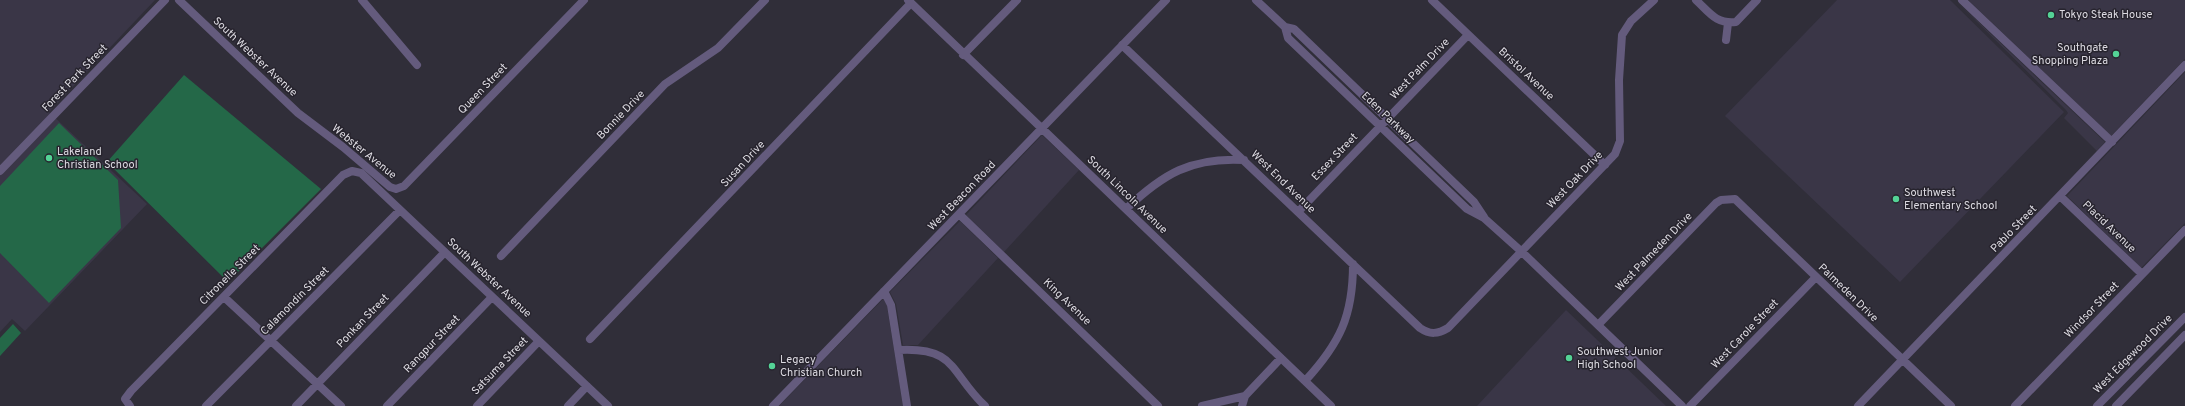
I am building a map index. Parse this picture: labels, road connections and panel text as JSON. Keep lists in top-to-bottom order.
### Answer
{
  "streets": {
    "street": [
      "South Webster Avenue",
      "West Palm Drive",
      "Bristol Avenue",
      "Forest Park Street",
      "Queen Street",
      "Bonnie Drive",
      "Eden Parkway",
      "Webster Avenue",
      "Essex Street",
      "Susan Drive",
      "West Oak Drive",
      "West End Avenue",
      "South Lincoln Avenue",
      "West Beacon Road",
      "Placid Avenue",
      "Pablo Street",
      "West Palmeden Drive",
      "Citronelle Street",
      "Palmeden Drive",
      "Calamondin Street",
      "King Avenue",
      "Windsor Street",
      "Ponkan Street",
      "West Carole Street",
      "Rangpur Street",
      "West Edgewood Drive",
      "Satsuma Street"
    ]
  },
  "crossings": [
    ["South Webster Avenue", "Webster Avenue"],
    ["South Webster Avenue", "Citronelle Street"],
    ["South Webster Avenue", "Calamondin Street"],
    ["South Webster Avenue", "Ponkan Street"],
    ["South Webster Avenue", "Rangpur Street"],
    ["South Webster Avenue", "Satsuma Street"],
    ["West Palm Drive", "Bristol Avenue"],
    ["West Palm Drive", "Eden Parkway"],
    ["West Palm Drive", "Essex Street"],
    ["Bristol Avenue", "West Oak Drive"],
    ["Queen Street", "Webster Avenue"],
    ["Eden Parkway", "Essex Street"],
    ["Eden Parkway", "West Oak Drive"],
    ["Eden Parkway", "West Palmeden Drive"],
    ["Essex Street", "West End Avenue"],
    ["Susan Drive", "South Lincoln Avenue"],
    ["West Oak Drive", "West End Avenue"],
    ["West End Avenue", "West Beacon Road"],
    ["South Lincoln Avenue", "West Beacon Road"],
    ["West Beacon Road", "King Avenue"],
    ["Placid Avenue", "Pablo Street"],
    ["Placid Avenue", "Windsor Street"],
    ["Pablo Street", "Palmeden Drive"],
    ["West Palmeden Drive", "Palmeden Drive"],
    ["Palmeden Drive", "West Carole Street"]
  ],
  "places": [
    "Tokyo Steak House",
    "Southgate Shopping Plaza",
    "Lakeland Christian School",
    "Southwest Elementary School",
    "Southwest Junior High School",
    "Legacy Christian Church"
  ]
}
